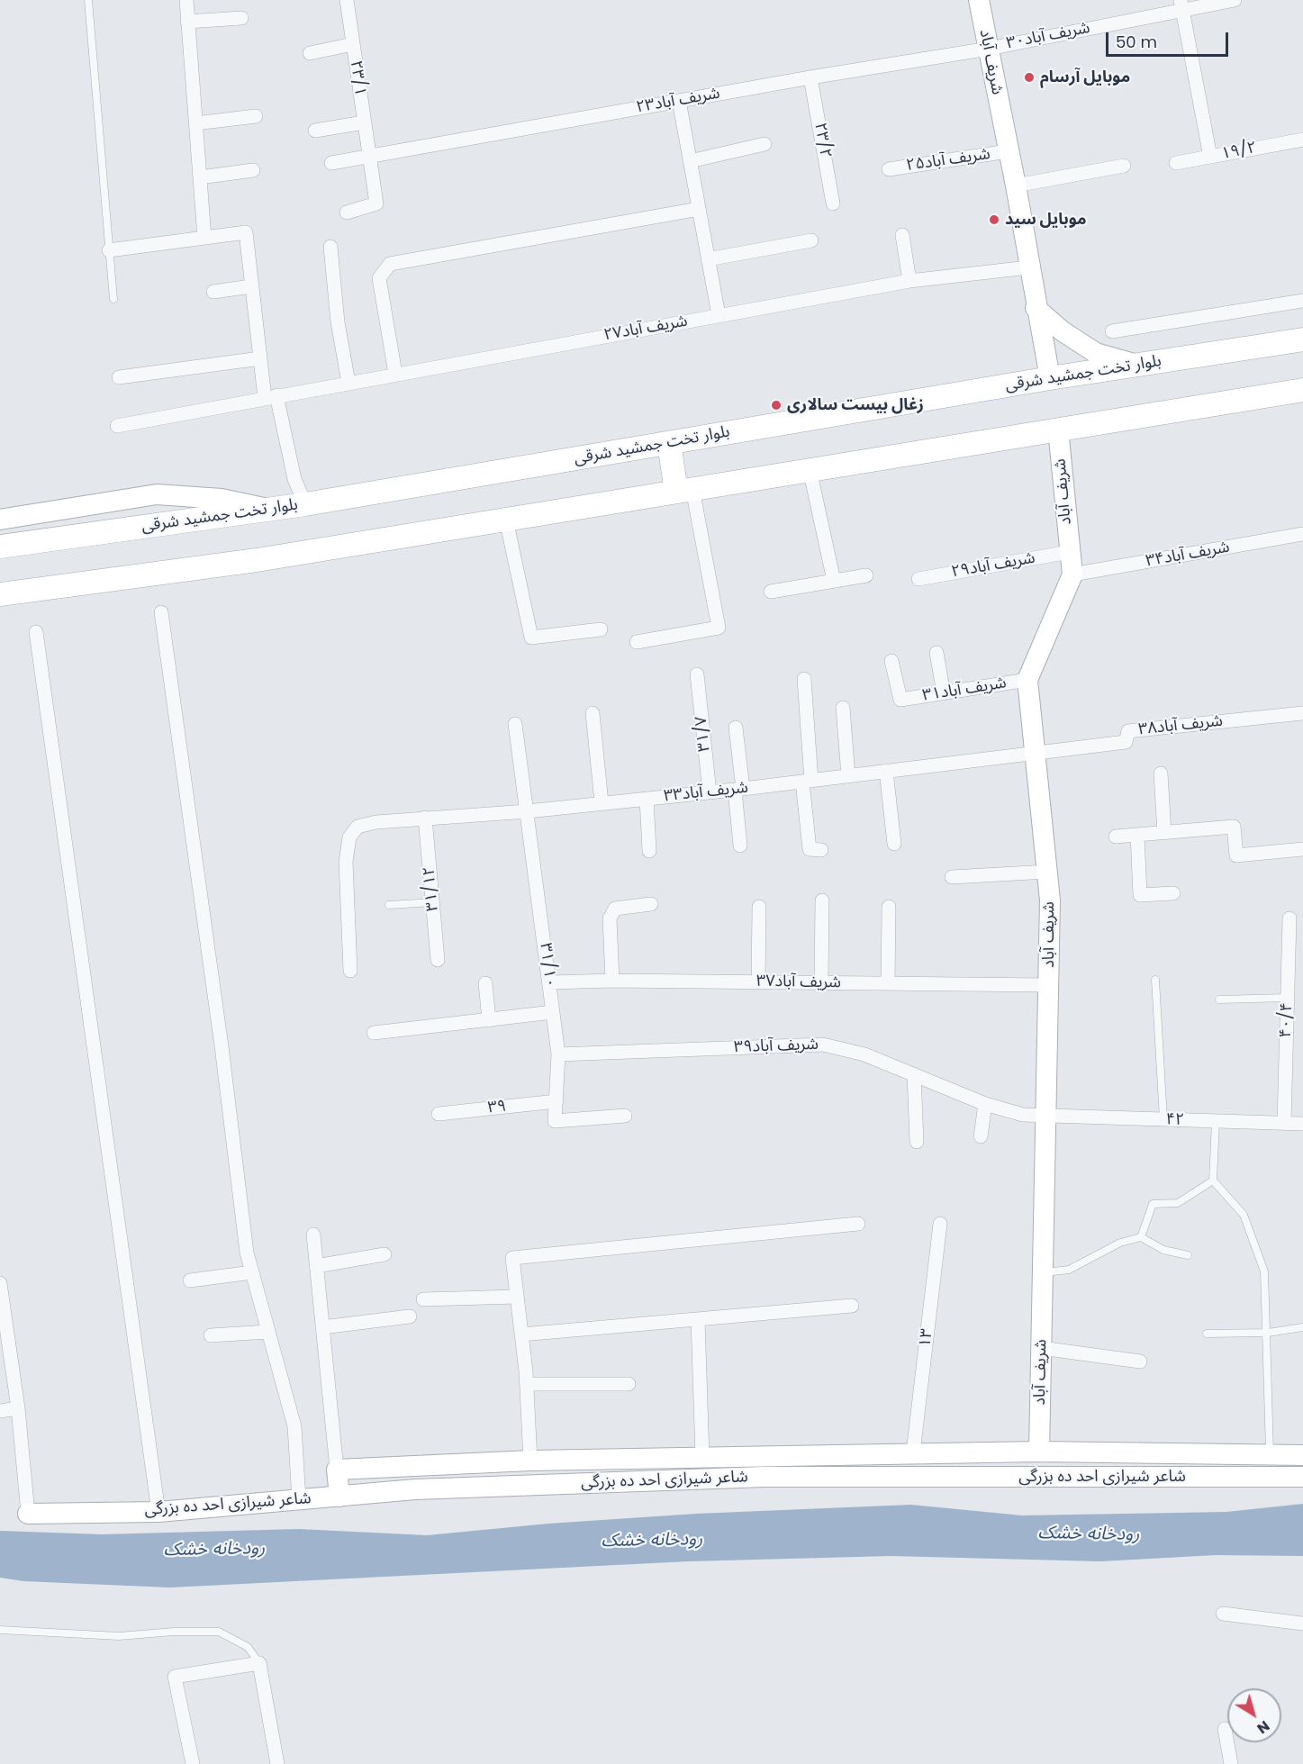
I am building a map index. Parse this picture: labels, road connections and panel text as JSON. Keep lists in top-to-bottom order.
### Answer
{
  "streets": {
    "main road": ["بلوار تخت جمشید شرقی"],
    "street": [
      "شریف آباد۳۰",
      "شریف آباد",
      "۲۳/۱",
      "شریف آباد۲۳",
      "۲۳/۲",
      "۱۹/۲",
      "شریف آباد۲۵",
      "شریف آباد۲۷",
      "شریف آباد۳۴",
      "شریف آباد۲۹",
      "شریف آباد۳۱",
      "شریف آباد۳۸",
      "۳۱/۷",
      "شریف آباد۳۳",
      "۳۱/۱۲",
      "۳۱/۱۰",
      "شریف آباد۳۷",
      "۴۰/۴",
      "شریف آباد۳۹",
      "۳۹",
      "۴۲",
      "۱۳",
      "شاعر شیرازی احد ده بزرگی"
    ]
  },
  "crossings": [
    ["شریف آباد۳۰", "شریف آباد"],
    ["شریف آباد۳۰", "شریف آباد۲۳"],
    ["شریف آباد", "شریف آباد۲۳"],
    ["شریف آباد", "شریف آباد۲۵"],
    ["شریف آباد", "شریف آباد۲۷"],
    ["شریف آباد", "بلوار تخت جمشید شرقی"],
    ["شریف آباد", "شریف آباد۳۴"],
    ["شریف آباد", "شریف آباد۲۹"],
    ["شریف آباد", "شریف آباد۳۱"],
    ["شریف آباد", "شریف آباد۳۸"],
    ["شریف آباد", "شریف آباد۳۳"],
    ["شریف آباد", "شریف آباد۳۷"],
    ["شریف آباد", "شریف آباد۳۹"],
    ["شریف آباد", "۴۲"],
    ["۲۳/۱", "شریف آباد۲۳"],
    ["شریف آباد۲۳", "۲۳/۲"],
    ["شریف آباد۳۸", "شریف آباد۳۳"],
    ["۳۱/۷", "شریف آباد۳۳"],
    ["شریف آباد۳۳", "۳۱/۱۲"],
    ["شریف آباد۳۳", "۳۱/۱۰"],
    ["۳۱/۱۰", "شریف آباد۳۷"],
    ["۳۱/۱۰", "شریف آباد۳۹"],
    ["۳۱/۱۰", "۳۹"],
    ["۴۰/۴", "۴۲"],
    ["شریف آباد۳۹", "۴۲"]
  ],
  "water": ["رودخانه خشک"],
  "places": ["موبایل آرسام", "موبایل سید", "زغال بیست سالاری"],
  "scale_bar": "50 m",
  "north": "bottom right"
}
